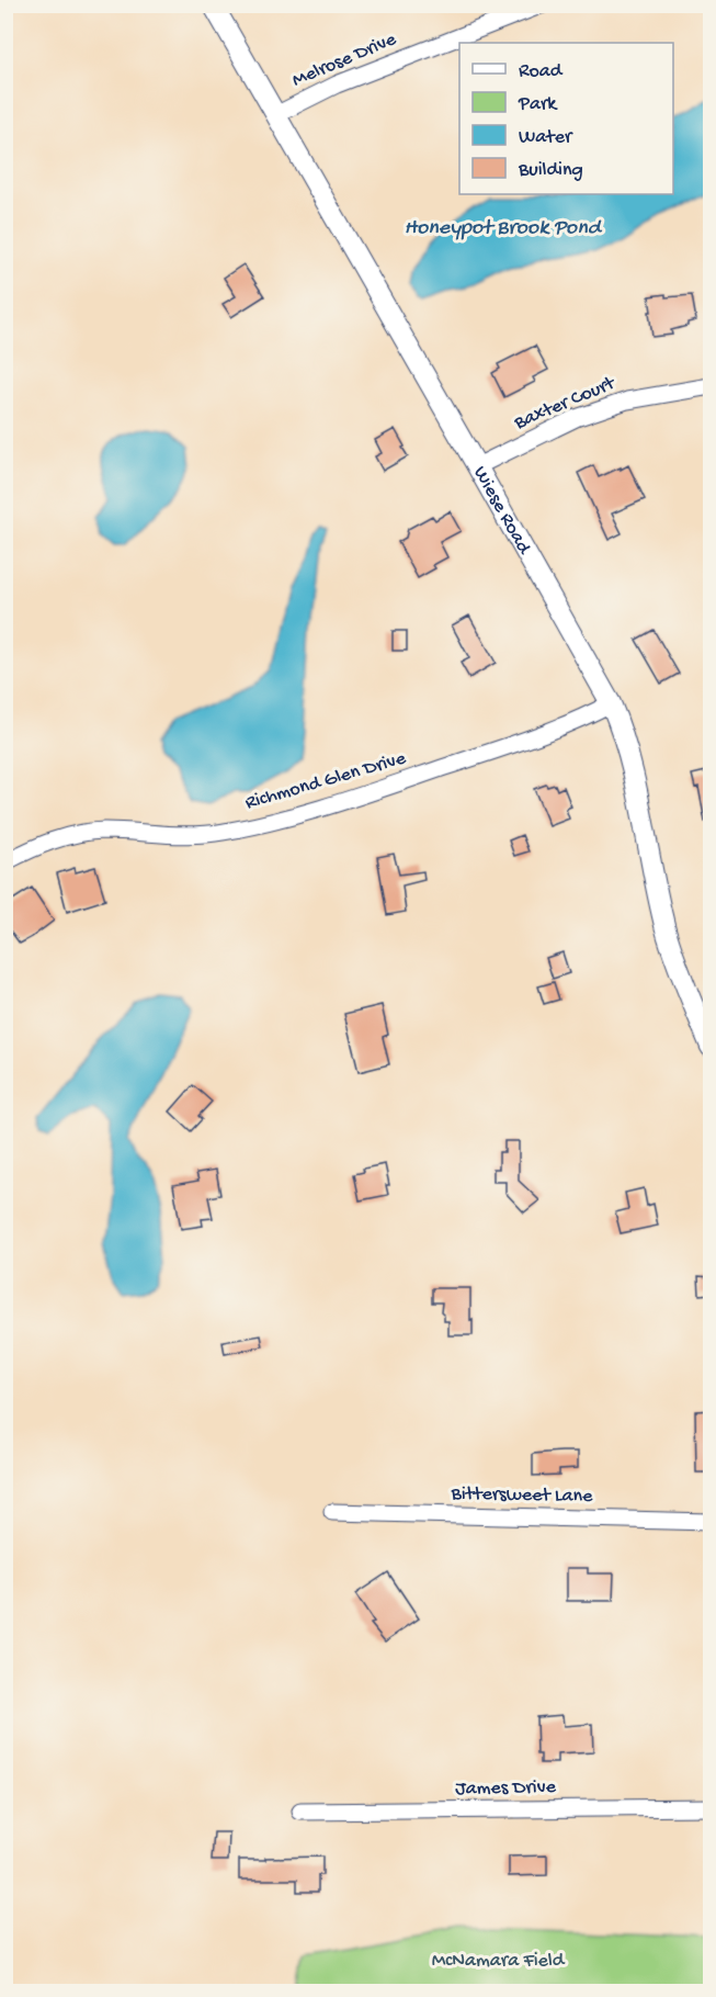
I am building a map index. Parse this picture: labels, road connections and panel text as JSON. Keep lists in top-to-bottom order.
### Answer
{
  "streets": {
    "street": [
      "Melrose Drive",
      "Baxter Court",
      "Wiese Road",
      "Richmond Glen Drive",
      "Bittersweet Lane",
      "James Drive"
    ]
  },
  "crossings": [
    ["Melrose Drive", "Wiese Road"],
    ["Baxter Court", "Wiese Road"],
    ["Wiese Road", "Richmond Glen Drive"]
  ],
  "water": ["Honeypot Brook Pond"],
  "parks": ["McNamara Field"],
  "legend": [
    "Road",
    "Park",
    "Water",
    "Building"
  ]
}
